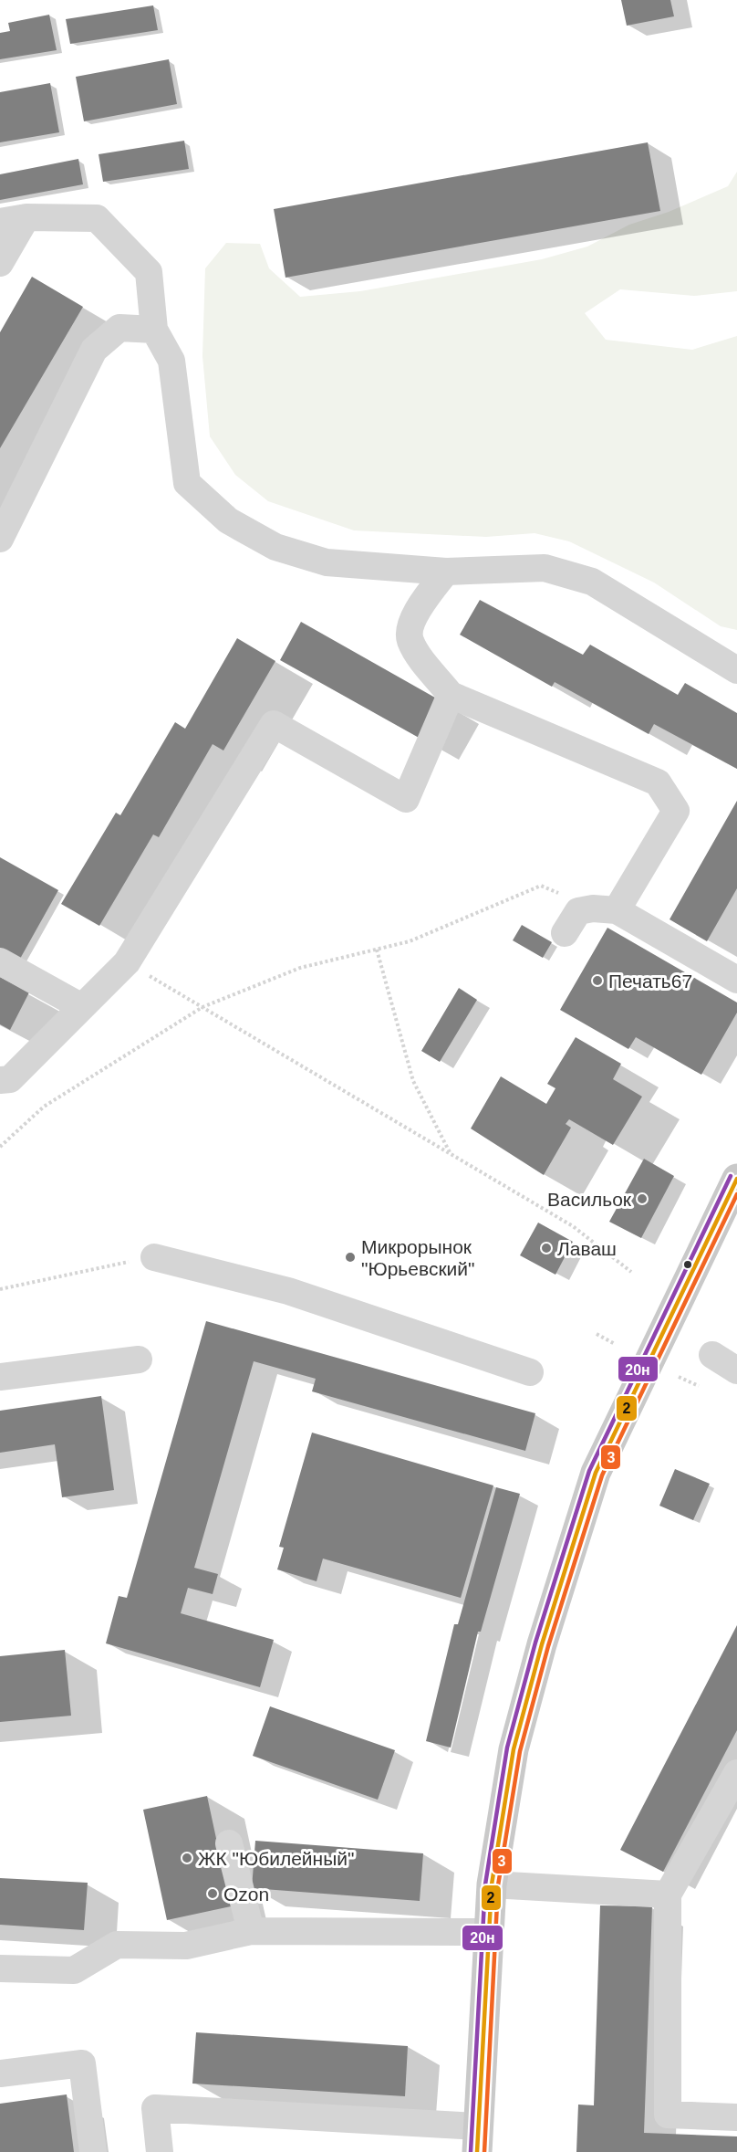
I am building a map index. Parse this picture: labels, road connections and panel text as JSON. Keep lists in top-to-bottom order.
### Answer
{
  "places": [
    "Печать67",
    "Васильок",
    "Лаваш",
    "Микрорынок \"Юрьевский\"",
    "ЖК \"Юбилейный\"",
    "Ozon"
  ],
  "lines": ["transit line 20н", "transit line 2", "transit line 3"]
}
